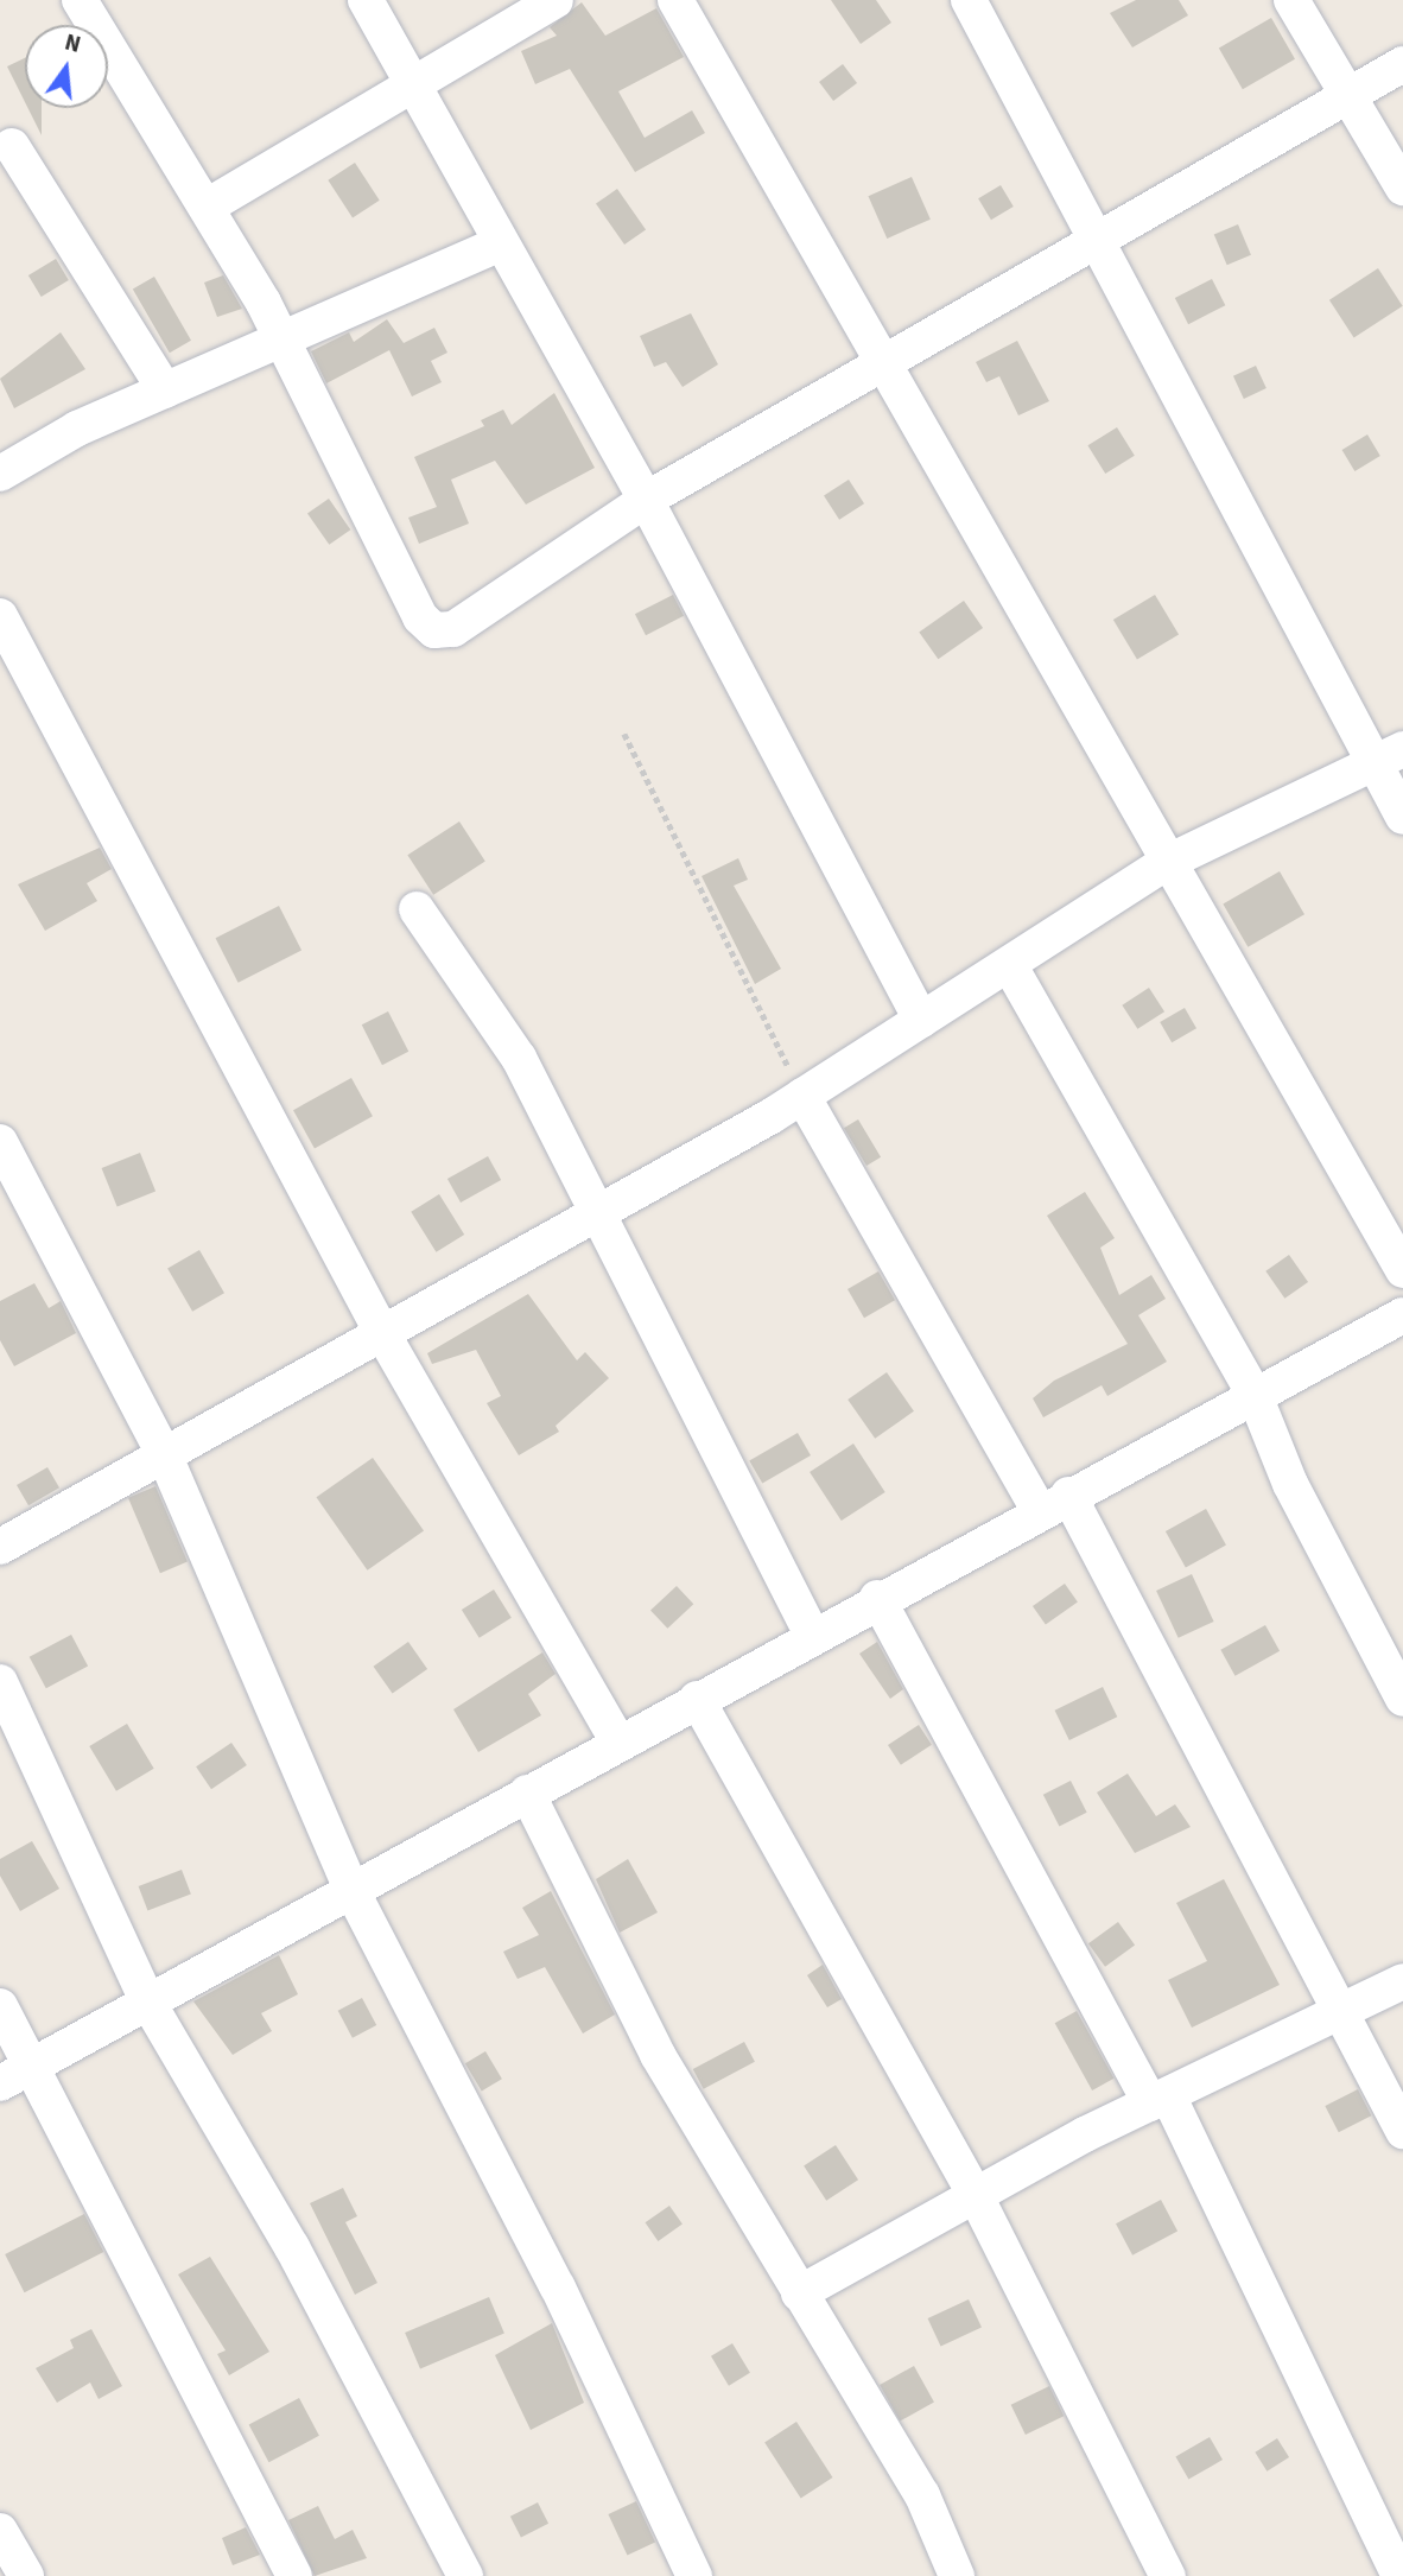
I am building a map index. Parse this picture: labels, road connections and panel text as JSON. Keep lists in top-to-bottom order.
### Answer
{
  "north": "top"
}
